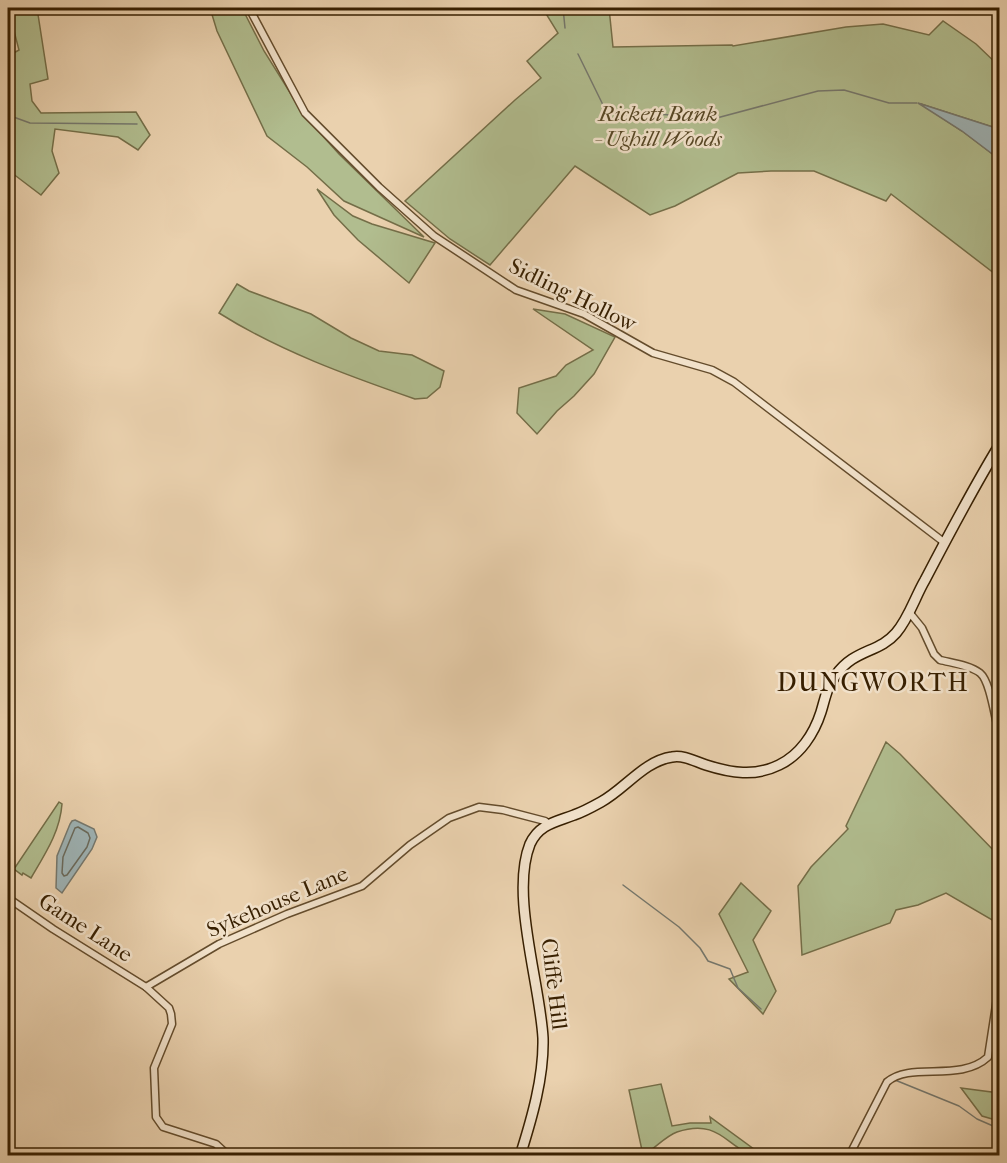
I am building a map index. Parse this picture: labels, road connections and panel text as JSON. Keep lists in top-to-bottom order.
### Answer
{
  "streets": {
    "main road": ["Cliffe Hill"],
    "street": ["Sidling Hollow", "Sykehouse Lane", "Game Lane"]
  },
  "crossings": [
    ["Sykehouse Lane", "Game Lane"],
    ["Sykehouse Lane", "Cliffe Hill"]
  ],
  "districts": ["DUNGWORTH"],
  "parks": ["Rickett Bank - Ughill Woods"]
}
